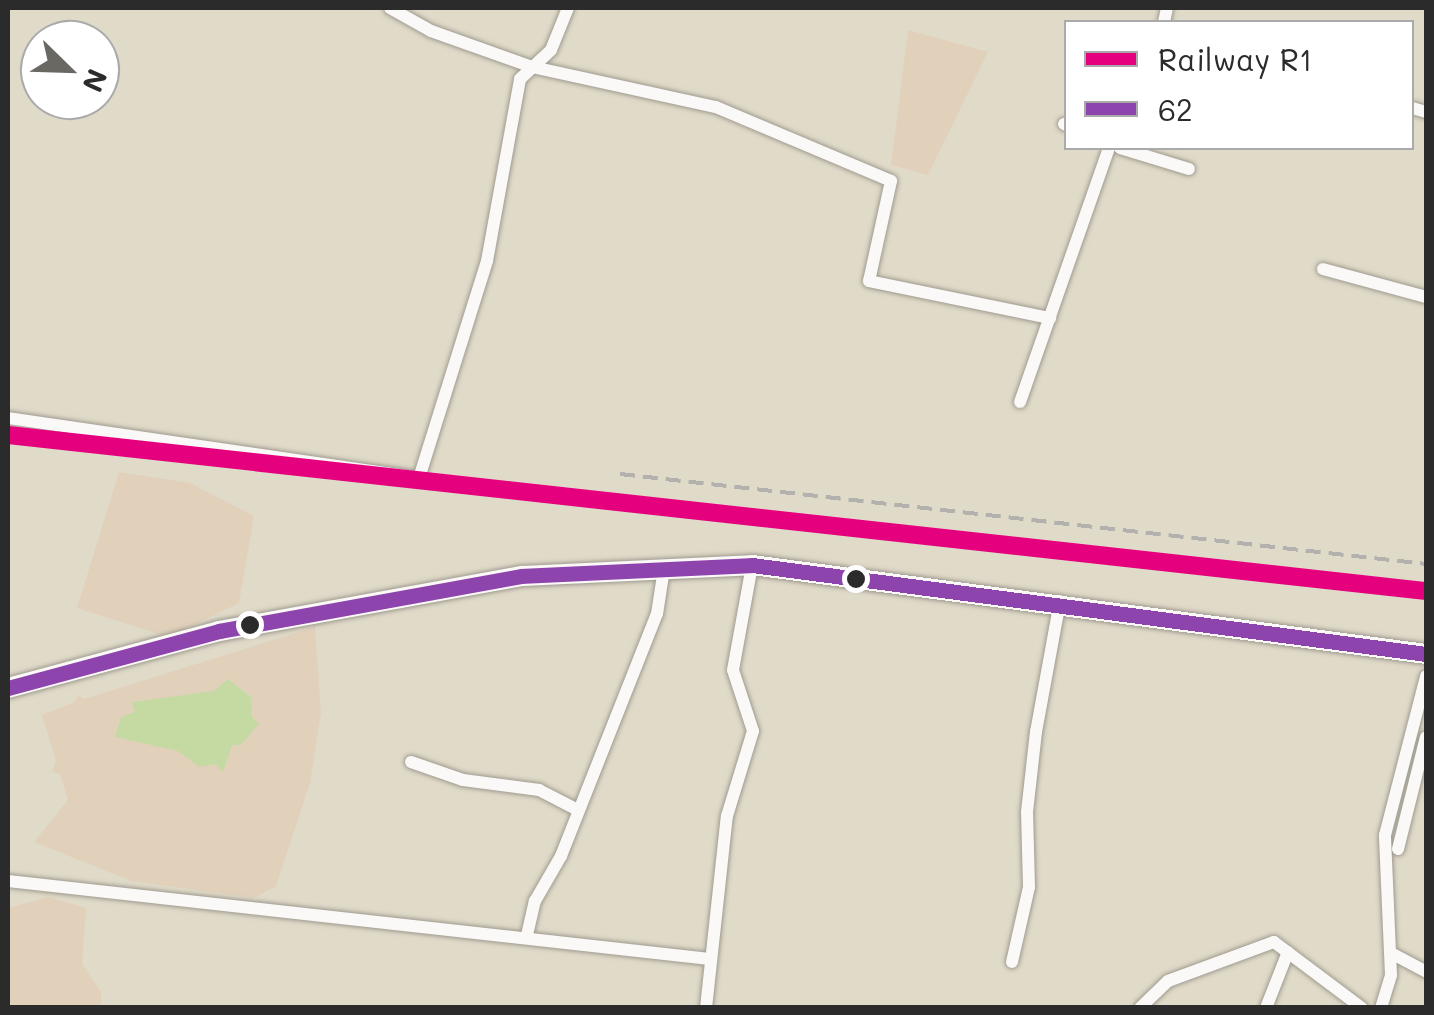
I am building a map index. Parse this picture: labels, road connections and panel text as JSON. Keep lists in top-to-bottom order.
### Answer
{
  "lines": ["rail line R1", "transit line 62"],
  "legend": ["Railway R1", "62"],
  "north": "bottom right"
}
